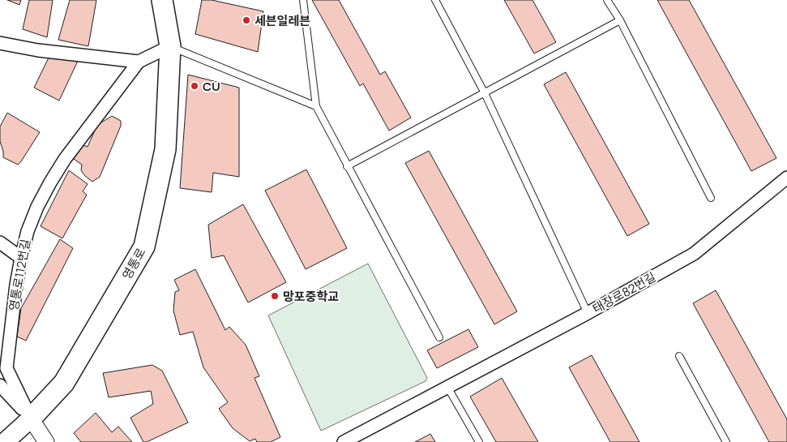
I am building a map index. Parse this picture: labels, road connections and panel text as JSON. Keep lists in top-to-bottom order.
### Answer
{
  "streets": {
    "main road": ["영통로"],
    "street": ["영통로112번길", "태장로82번길"]
  },
  "crossings": [
    ["영통로", "영통로112번길"]
  ],
  "places": ["세븐일레븐", "CU", "망포중학교"]
}
